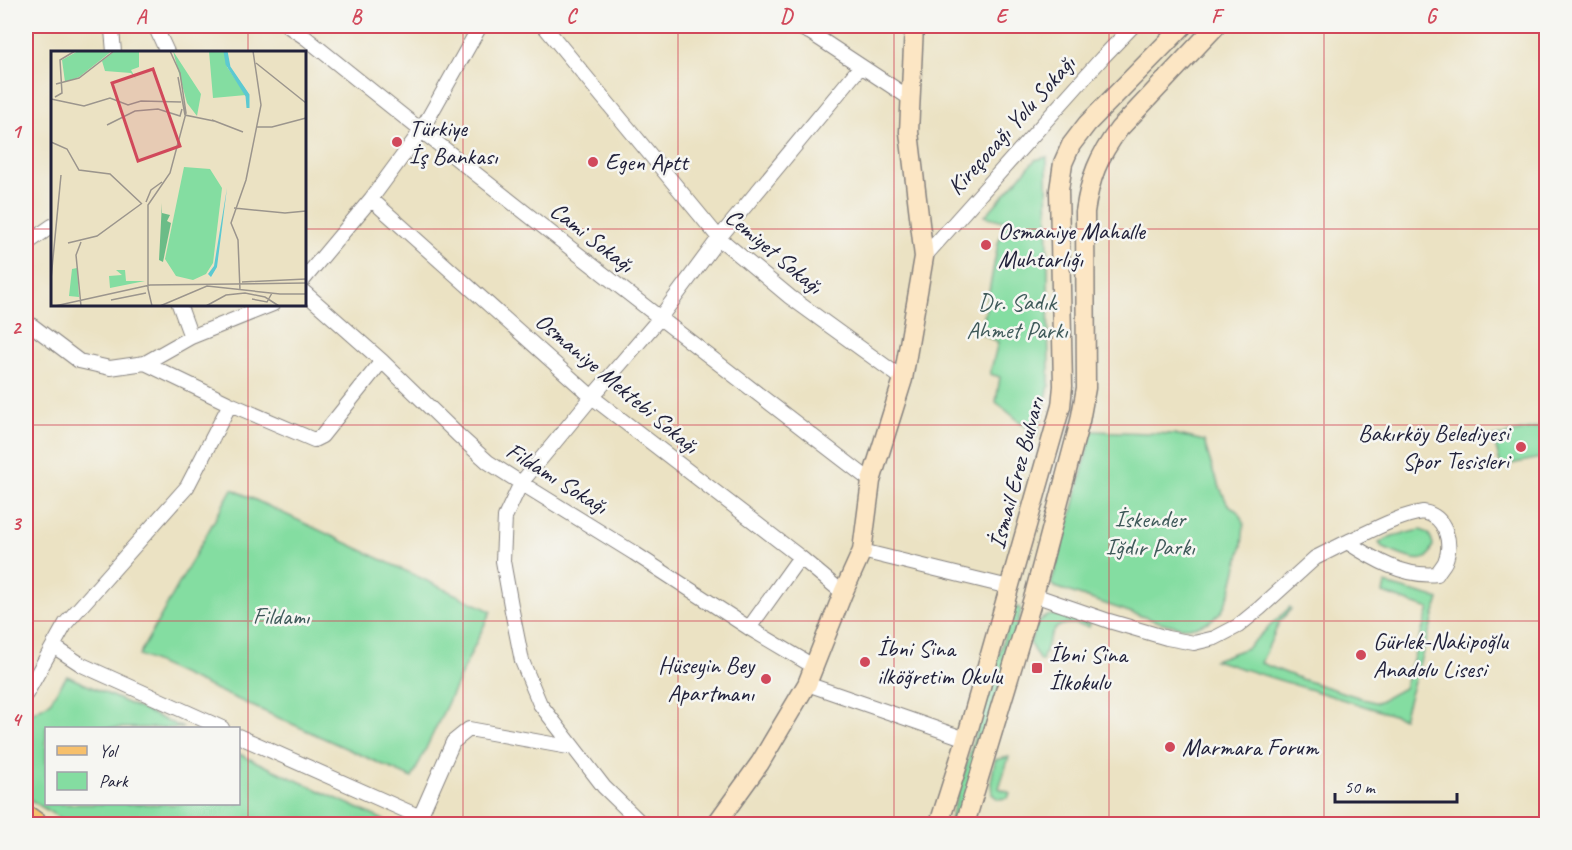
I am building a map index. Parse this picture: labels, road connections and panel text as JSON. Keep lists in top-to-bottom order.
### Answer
{
  "streets": {
    "street": [
      "Kireçocağı Yolu Sokağı",
      "Cami Sokağı",
      "Cemiyet Sokağı",
      "Osmaniye Mektebi Sokağı",
      "İsmail Erez Bulvarı",
      "Fildamı Sokağı"
    ]
  },
  "parks": ["Dr. Sadık Ahmet Parkı", "İskender Iğdır Parkı", "Fildamı"],
  "places": {
    "other": [
      "Türkiye İş Bankası",
      "Egen Aptt",
      "Osmaniye Mahalle Muhtarlığı",
      "Bakırköy Belediyesi Spor Tesisleri",
      "Gürlek-Nakipoğlu Anadolu Lisesi",
      "İbni Sina ilköğretim Okulu",
      "Hüseyin Bey Apartmanı",
      "Marmara Forum"
    ],
    "transit": ["İbni Sina İlkokulu"]
  },
  "legend": ["Yol", "Park"],
  "scale_bar": "50 m",
  "grid": {
    "columns": [
      "A",
      "B",
      "C",
      "D",
      "E",
      "F",
      "G"
    ],
    "rows": [
      "1",
      "2",
      "3",
      "4"
    ]
  }
}
